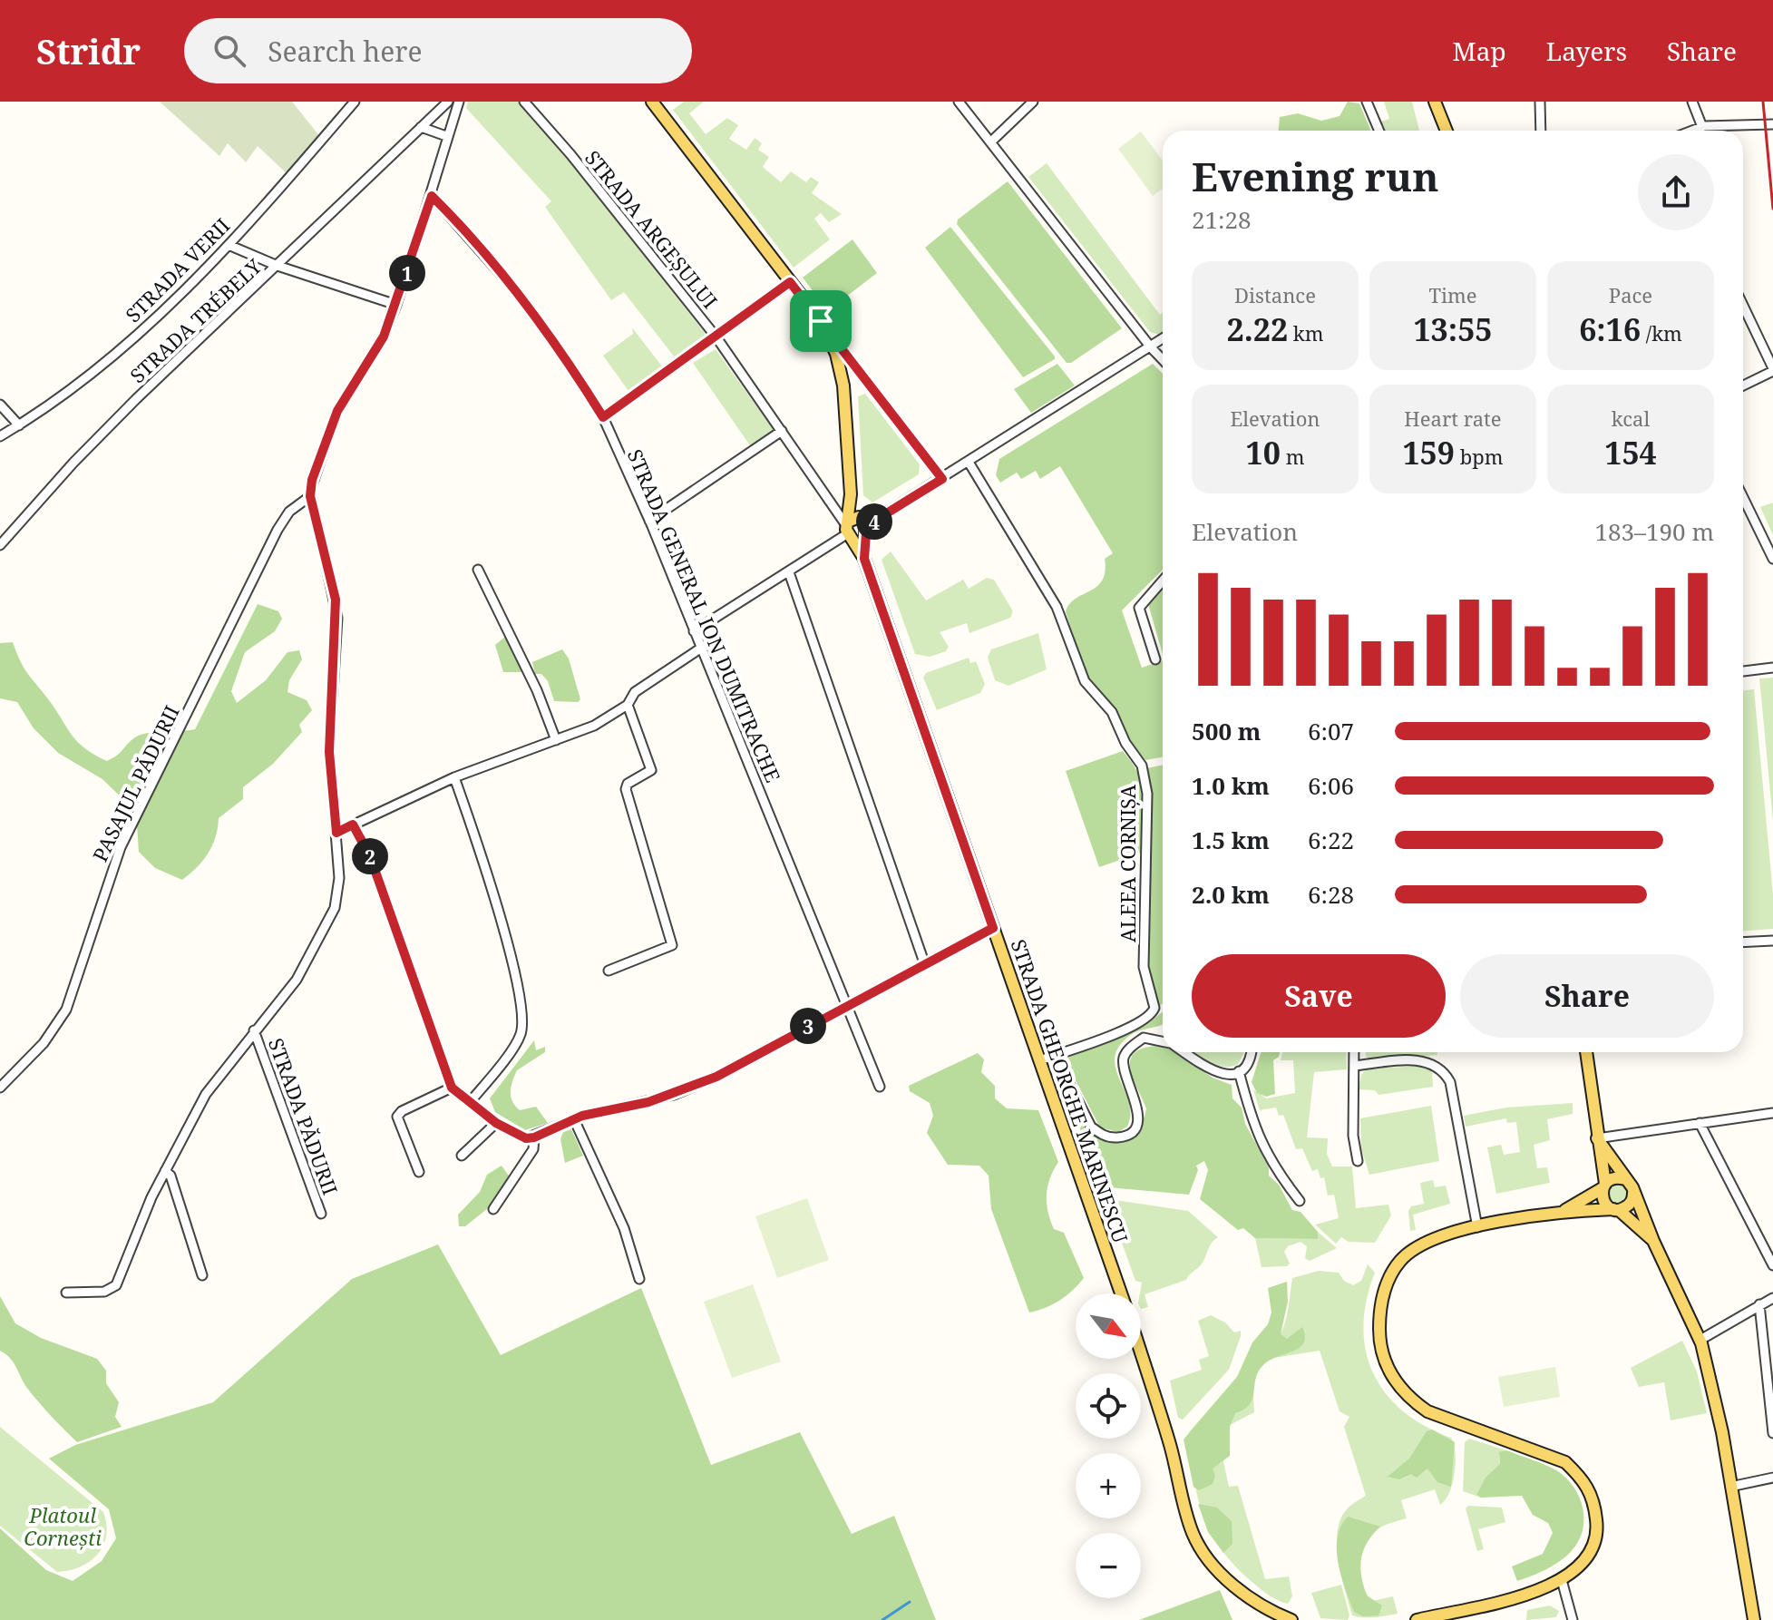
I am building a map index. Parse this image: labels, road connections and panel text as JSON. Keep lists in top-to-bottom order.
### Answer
{
  "streets": {
    "main road": ["STRADA GHEORGHE MARINESCU"],
    "street": [
      "STRADA ARGEȘULUI",
      "STRADA VERII",
      "STRADA TRÉBELY",
      "STRADA GENERAL ION DUMITRACHE",
      "PASAJUL PĂDURII",
      "ALEEA CORNIȘA",
      "STRADA PĂDURII"
    ]
  },
  "crossings": [
    ["STRADA ARGEȘULUI", "STRADA GHEORGHE MARINESCU"],
    ["STRADA GENERAL ION DUMITRACHE", "STRADA PĂDURII"],
    ["PASAJUL PĂDURII", "STRADA PĂDURII"],
    ["ALEEA CORNIȘA", "STRADA GHEORGHE MARINESCU"]
  ],
  "parks": ["Platoul Cornești"],
  "north": "bottom right",
  "page": {
    "header": "Stridr",
    "search": "Search here",
    "nav": ["Map", "Layers", "Share"],
    "heading": ["Evening run", "21:28"],
    "stats": [
      ["Distance", "2.22 km"],
      ["Time", "13:55"],
      ["Pace", "6:16 /km"],
      ["Elevation", "10 m"],
      ["Heart rate", "159 bpm"],
      ["kcal", "154"]
    ],
    "pins": [
      "1",
      "4",
      "2",
      "3"
    ],
    "chart": ["Elevation", "183–190 m"],
    "list": [
      {
        "name": "500 m",
        "note": "6:07"
      },
      {
        "name": "1.0 km",
        "note": "6:06"
      },
      {
        "name": "1.5 km",
        "note": "6:22"
      },
      {
        "name": "2.0 km",
        "note": "6:28"
      }
    ],
    "buttons": ["Save", "Share"],
    "map_buttons": ["+", "−"]
  }
}
